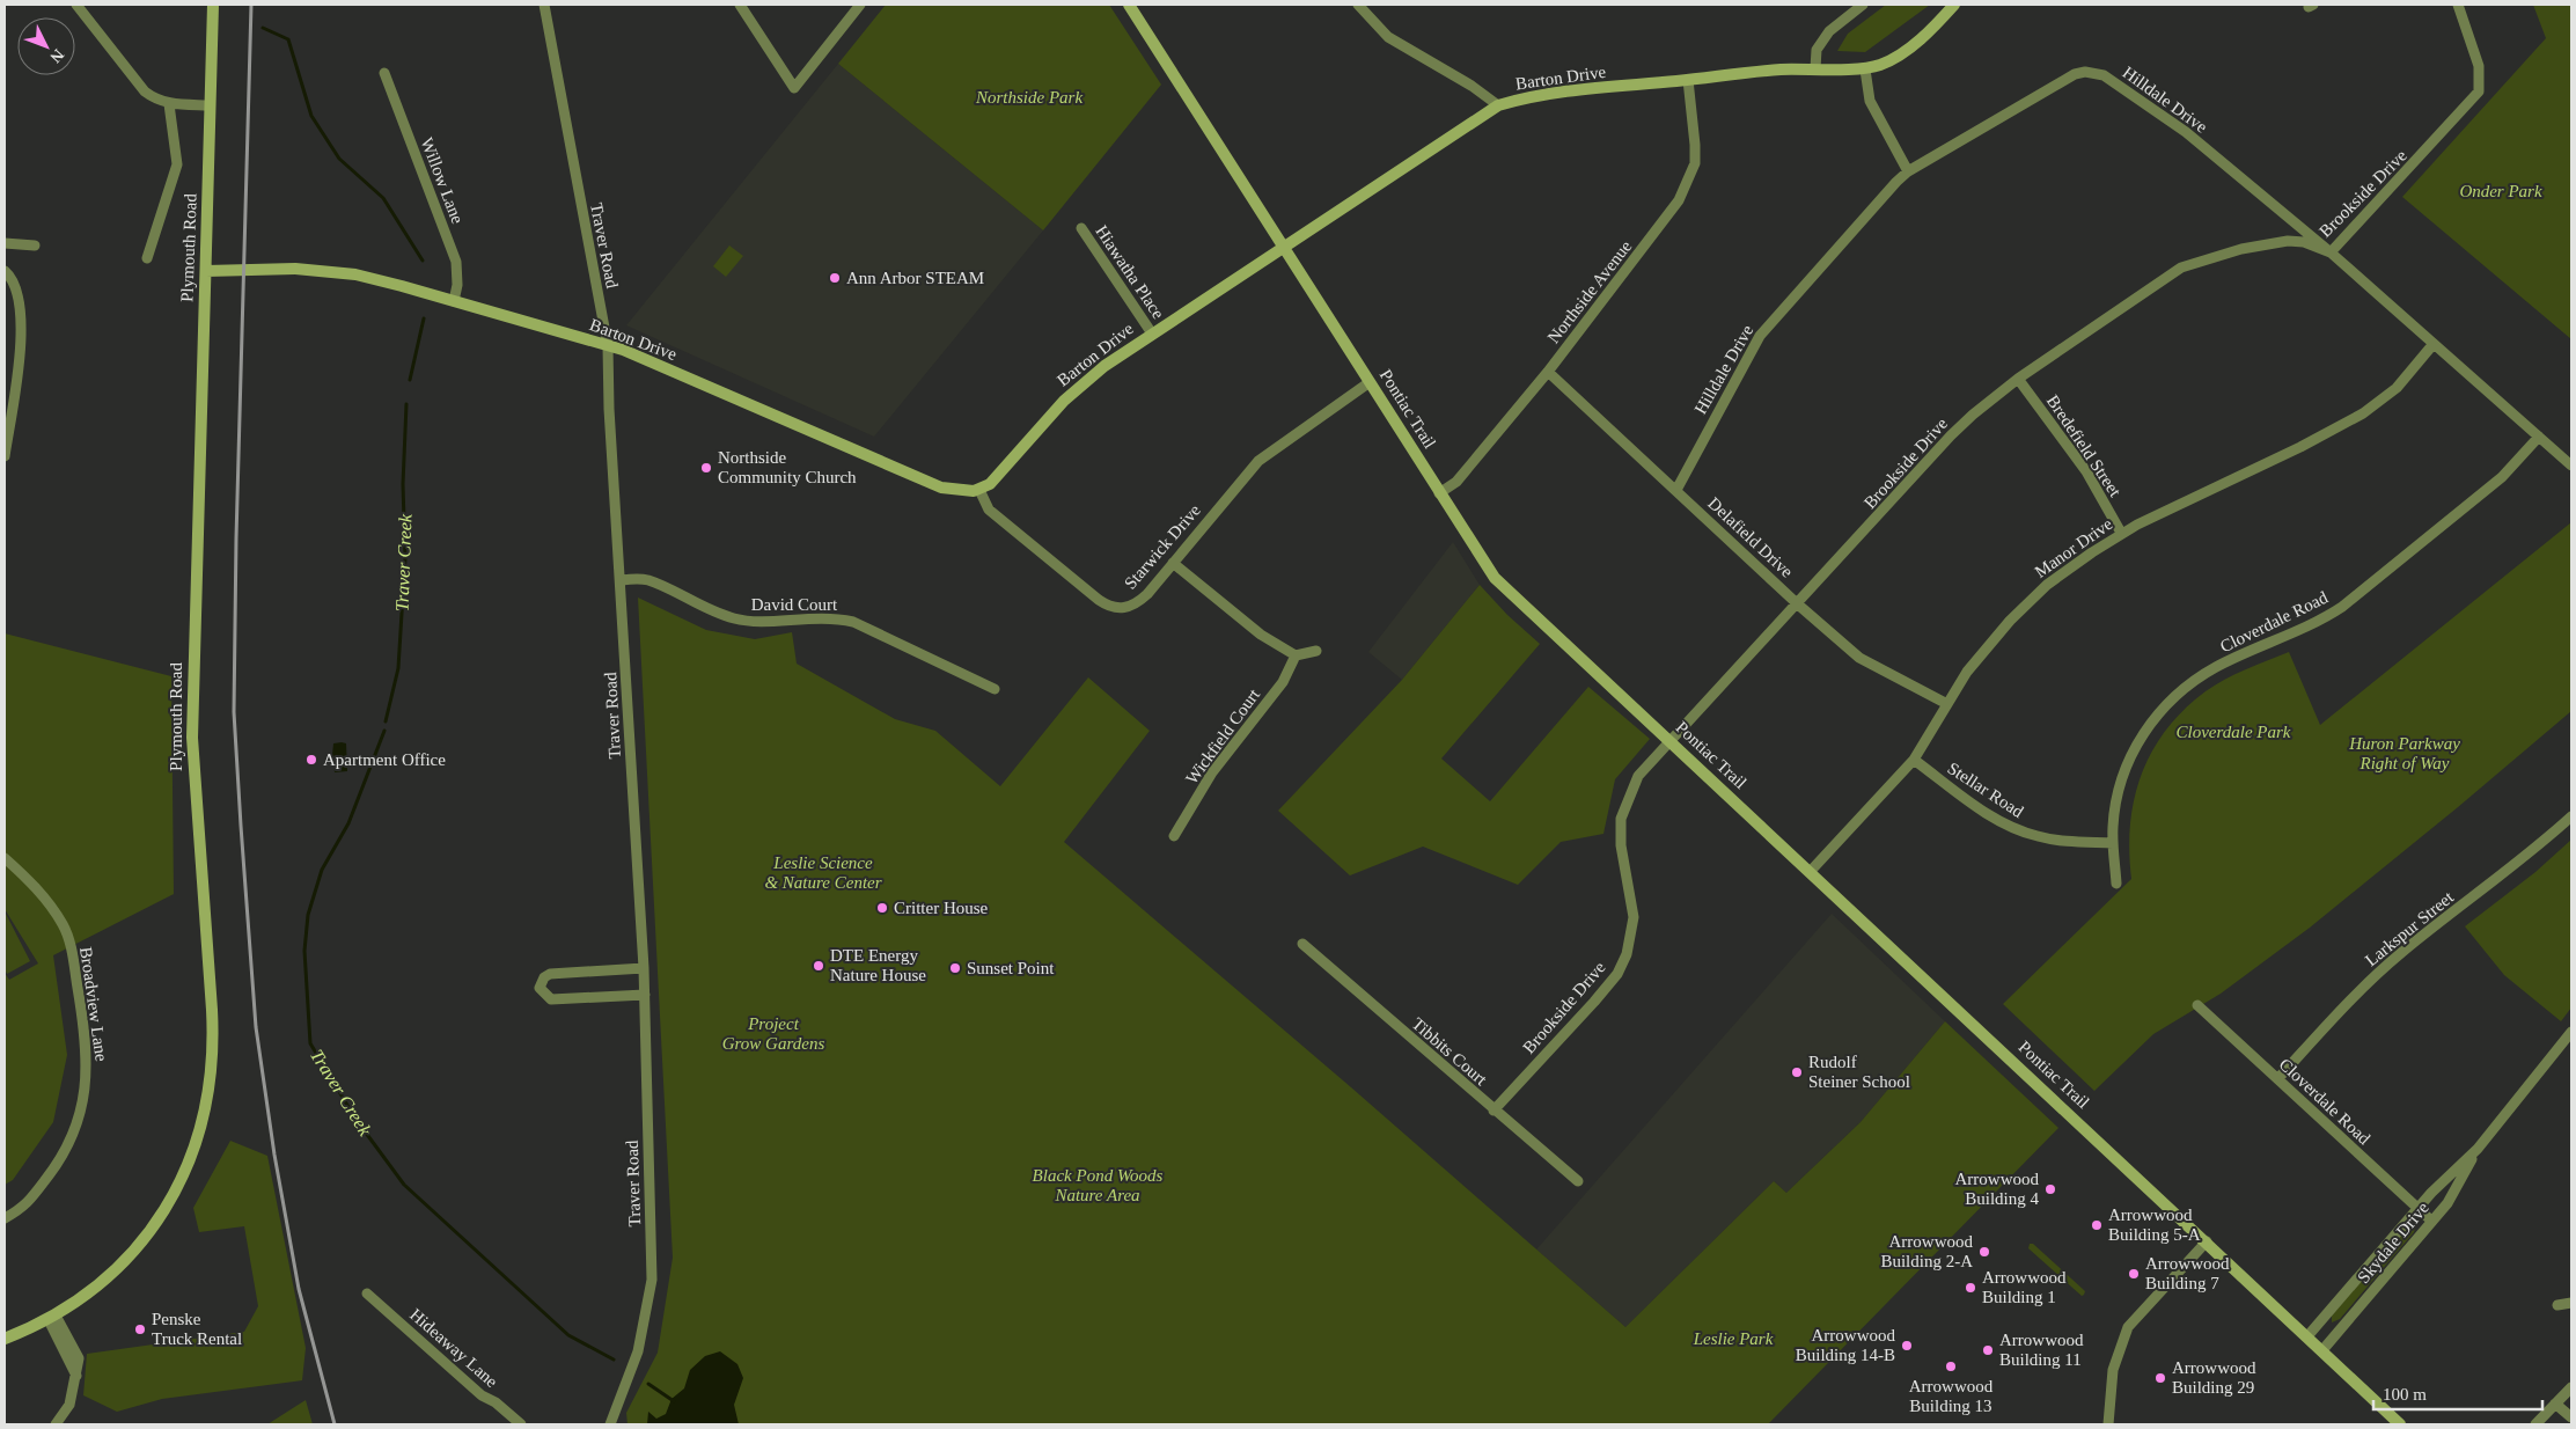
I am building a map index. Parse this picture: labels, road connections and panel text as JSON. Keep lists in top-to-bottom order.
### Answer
{
  "streets": {
    "main road": ["Barton Drive", "Plymouth Road", "Pontiac Trail"],
    "street": [
      "Hilldale Drive",
      "Willow Lane",
      "Brookside Drive",
      "Traver Road",
      "Hiawatha Place",
      "Northside Avenue",
      "Bredefield Street",
      "Delafield Drive",
      "Starwick Drive",
      "Manor Drive",
      "David Court",
      "Cloverdale Road",
      "Wickfield Court",
      "Stellar Road",
      "Larkspur Street",
      "Broadview Lane",
      "Tibbits Court",
      "Skydale Drive",
      "Hideaway Lane"
    ]
  },
  "crossings": [
    ["Barton Drive", "Willow Lane"],
    ["Barton Drive", "Traver Road"],
    ["Barton Drive", "Plymouth Road"],
    ["Barton Drive", "Hiawatha Place"],
    ["Barton Drive", "Northside Avenue"],
    ["Barton Drive", "Pontiac Trail"],
    ["Barton Drive", "Starwick Drive"],
    ["Hilldale Drive", "Brookside Drive"],
    ["Hilldale Drive", "Delafield Drive"],
    ["Hilldale Drive", "Manor Drive"],
    ["Hilldale Drive", "Cloverdale Road"],
    ["Brookside Drive", "Pontiac Trail"],
    ["Brookside Drive", "Bredefield Street"],
    ["Brookside Drive", "Delafield Drive"],
    ["Brookside Drive", "Tibbits Court"],
    ["Traver Road", "David Court"],
    ["Northside Avenue", "Pontiac Trail"],
    ["Northside Avenue", "Delafield Drive"],
    ["Pontiac Trail", "Starwick Drive"],
    ["Pontiac Trail", "Manor Drive"],
    ["Pontiac Trail", "Skydale Drive"],
    ["Bredefield Street", "Manor Drive"],
    ["Delafield Drive", "Manor Drive"],
    ["Manor Drive", "Stellar Road"],
    ["Cloverdale Road", "Stellar Road"],
    ["Cloverdale Road", "Larkspur Street"],
    ["Cloverdale Road", "Skydale Drive"]
  ],
  "water": ["Traver Creek"],
  "parks": [
    "Northside Park",
    "Onder Park",
    "Cloverdale Park",
    "Huron Parkway Right of Way",
    "Leslie Science & Nature Center",
    "Project Grow Gardens",
    "Black Pond Woods Nature Area",
    "Leslie Park"
  ],
  "places": [
    "Ann Arbor STEAM",
    "Northside Community Church",
    "Apartment Office",
    "Critter House",
    "DTE Energy Nature House",
    "Sunset Point",
    "Rudolf Steiner School",
    "Arrowwood Building 4",
    "Arrowwood Building 5-A",
    "Arrowwood Building 2-A",
    "Arrowwood Building 7",
    "Arrowwood Building 1",
    "Penske Truck Rental",
    "Arrowwood Building 14-B",
    "Arrowwood Building 11",
    "Arrowwood Building 13",
    "Arrowwood Building 29"
  ],
  "scale_bar": "100 m",
  "north": "bottom right"
}
